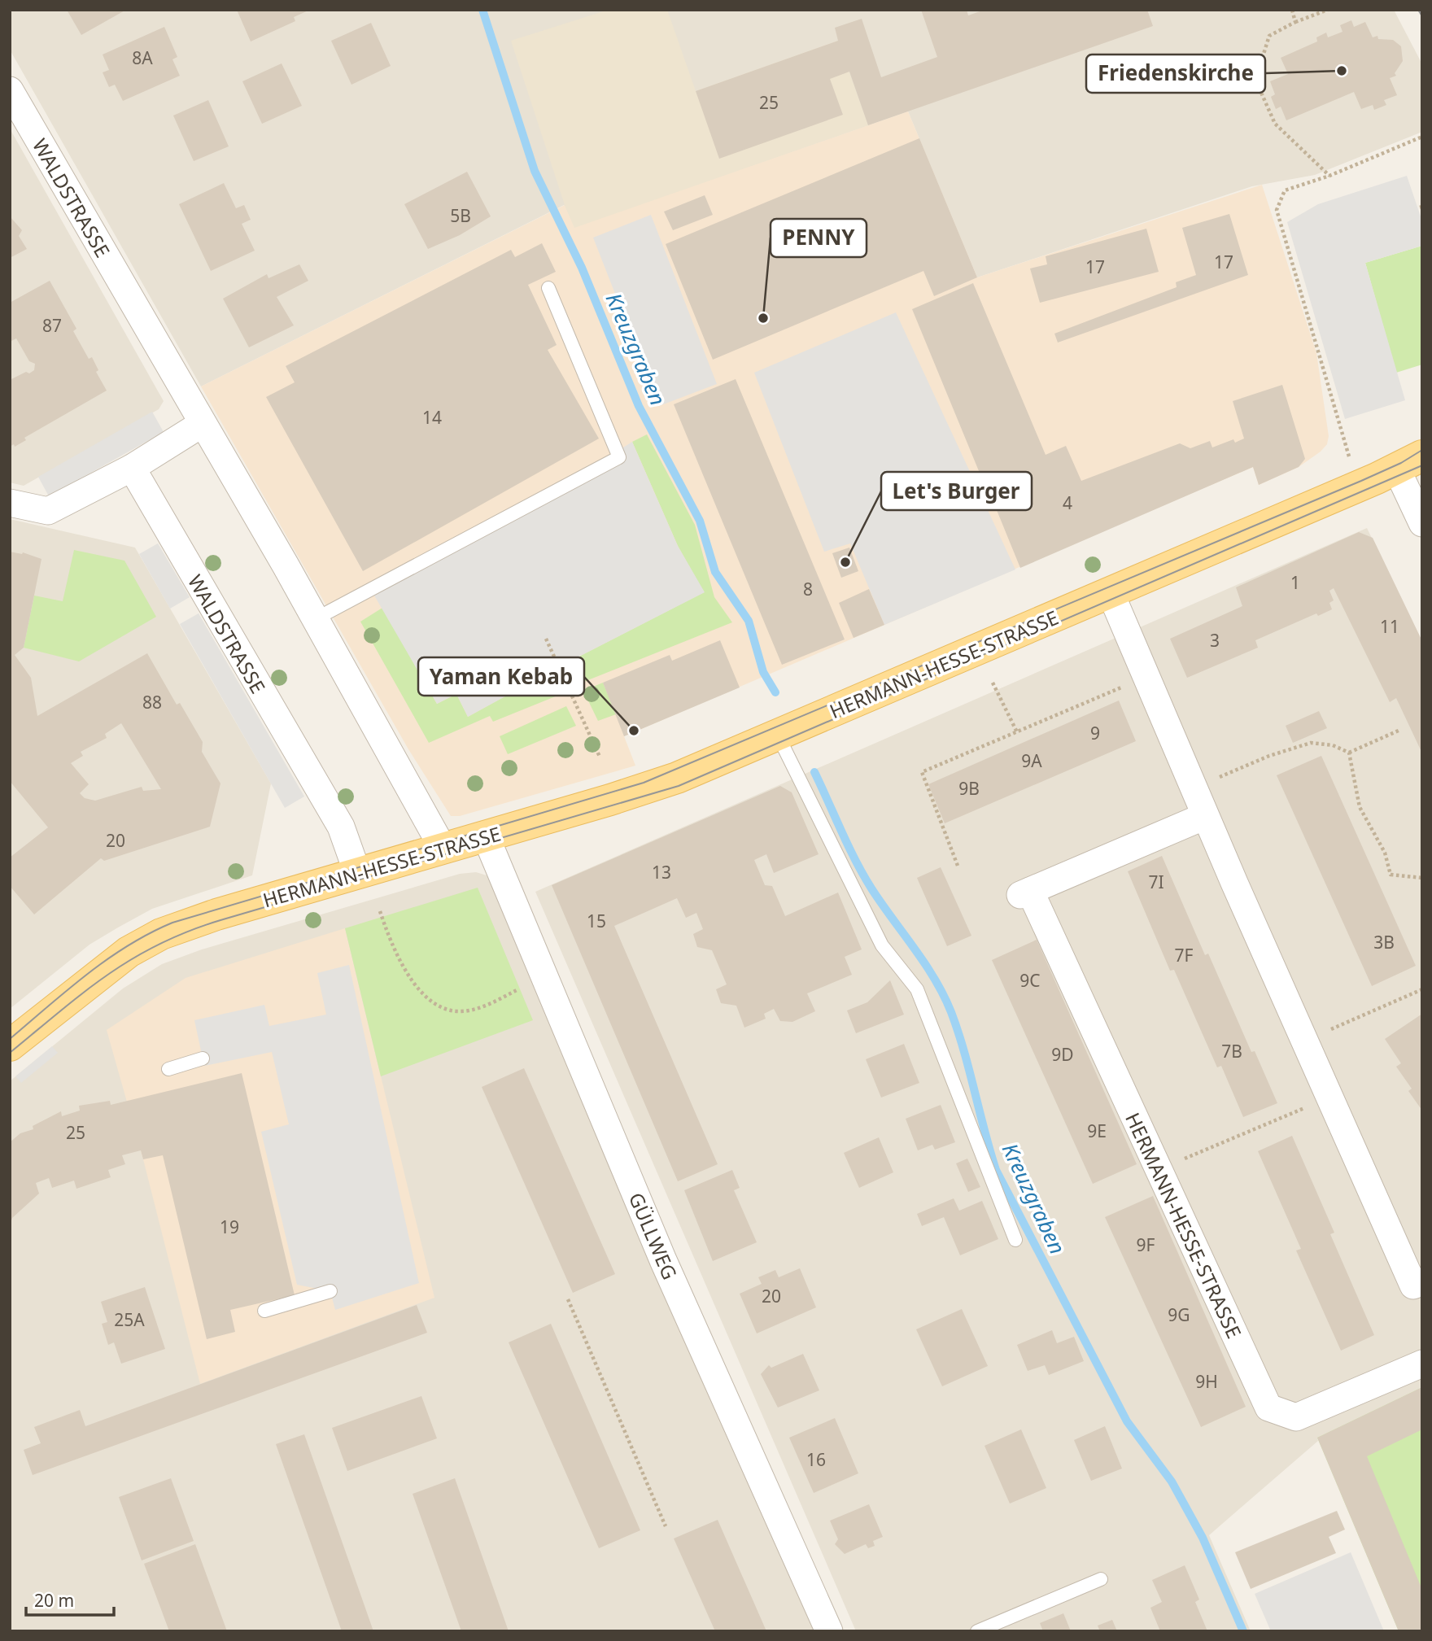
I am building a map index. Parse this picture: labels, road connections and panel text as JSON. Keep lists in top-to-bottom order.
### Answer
{
  "streets": {
    "main road": ["HERMANN-HESSE-STRASSE"],
    "street": ["WALDSTRASSE", "GÜLLWEG"]
  },
  "crossings": [
    ["WALDSTRASSE", "HERMANN-HESSE-STRASSE"],
    ["HERMANN-HESSE-STRASSE", "GÜLLWEG"]
  ],
  "water": ["Kreuzgraben"],
  "places": [
    "Friedenskirche",
    "PENNY",
    "Let's Burger",
    "Yaman Kebab"
  ],
  "house_numbers": [
    "8A",
    "25",
    "5B",
    "17",
    "17",
    "87",
    "14",
    "4",
    "1",
    "8",
    "11",
    "3",
    "88",
    "9",
    "9A",
    "9B",
    "20",
    "13",
    "7I",
    "15",
    "3B",
    "7F",
    "9C",
    "7B",
    "9D",
    "9E",
    "25",
    "19",
    "9F",
    "20",
    "9G",
    "25A",
    "9H",
    "16"
  ],
  "scale_bar": "20 m"
}
